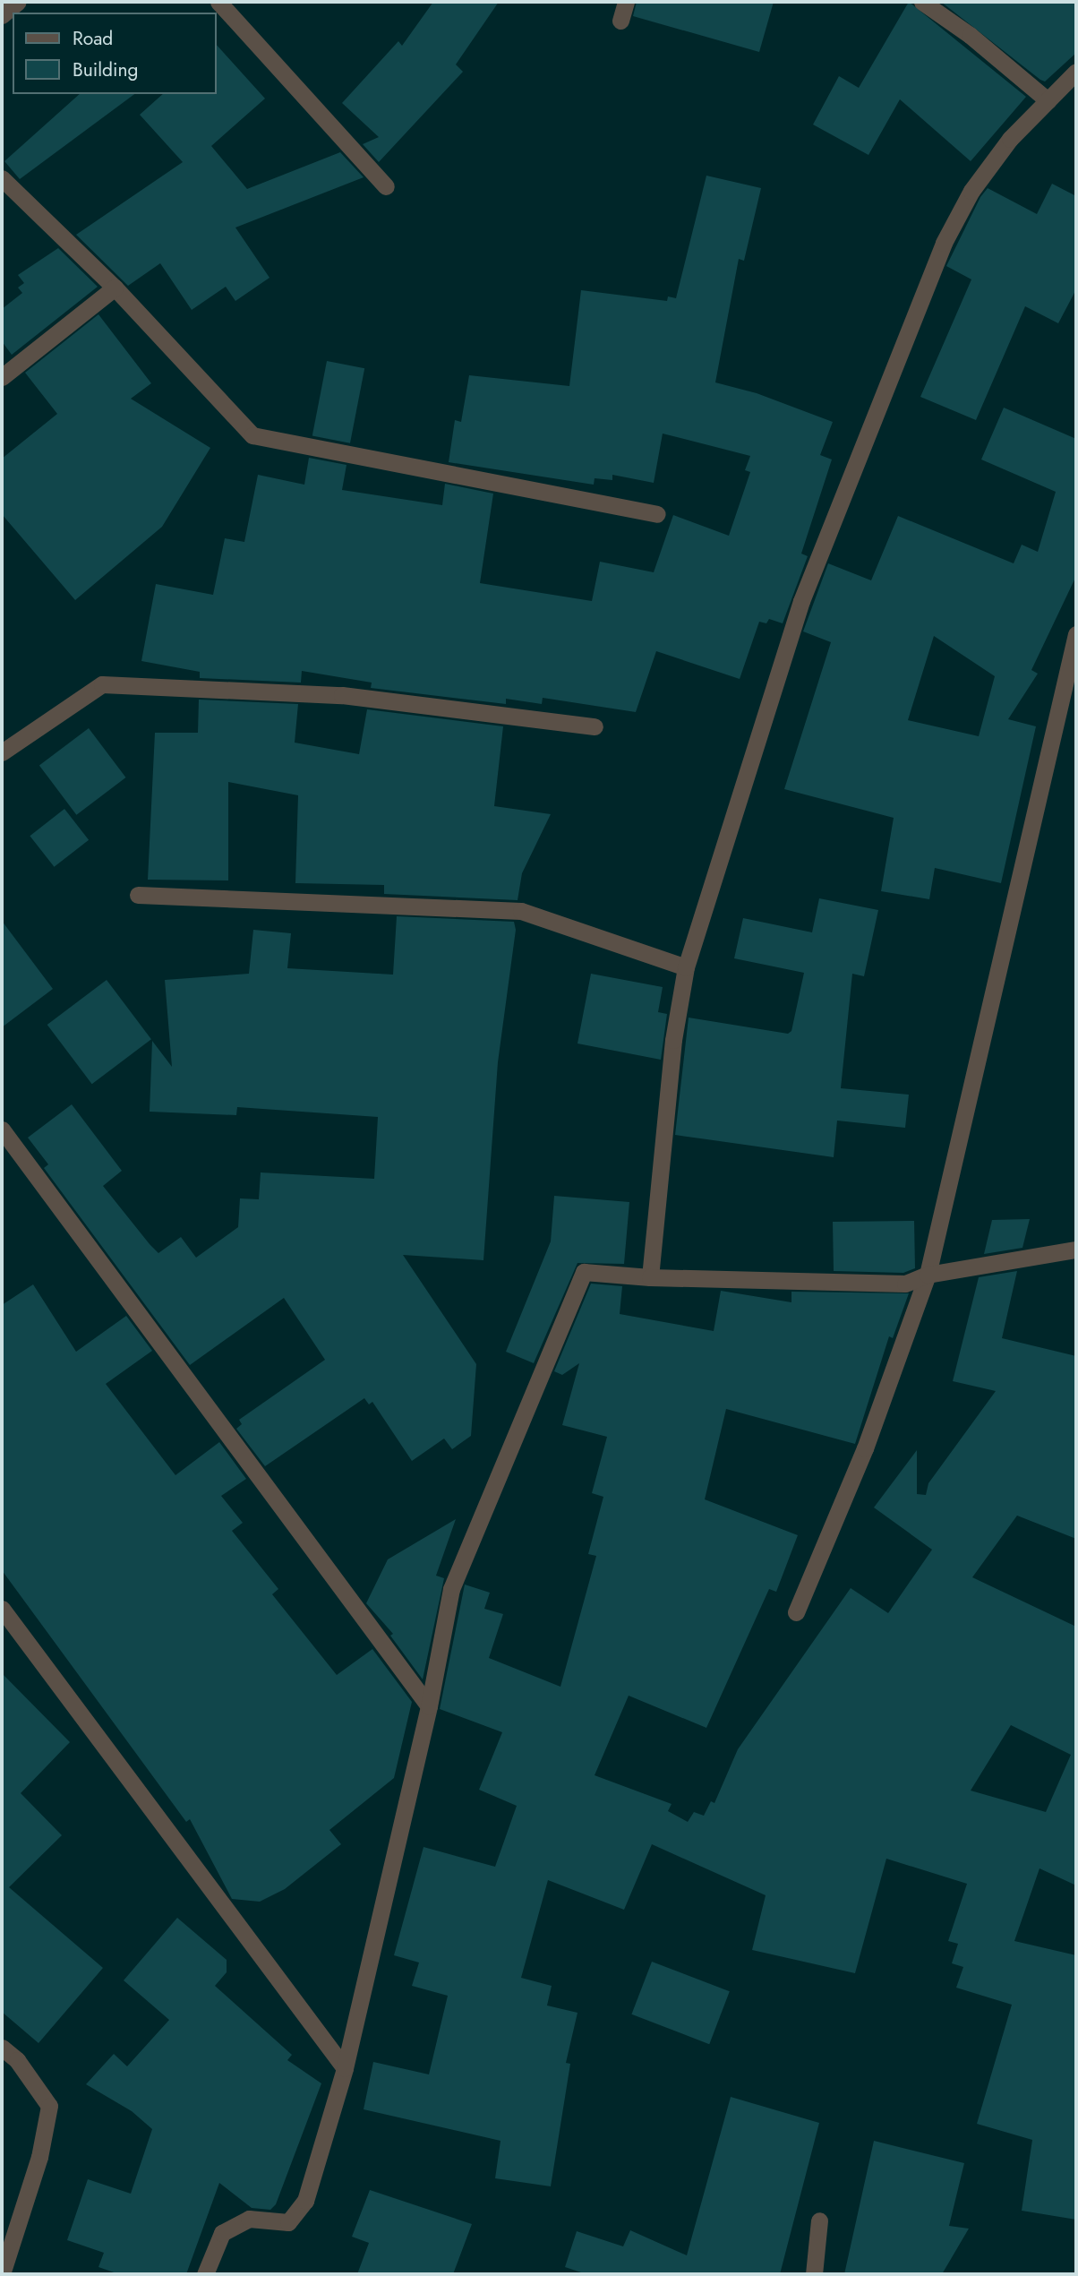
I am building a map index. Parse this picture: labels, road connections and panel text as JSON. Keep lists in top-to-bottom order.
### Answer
{
  "legend": ["Road", "Building"]
}
